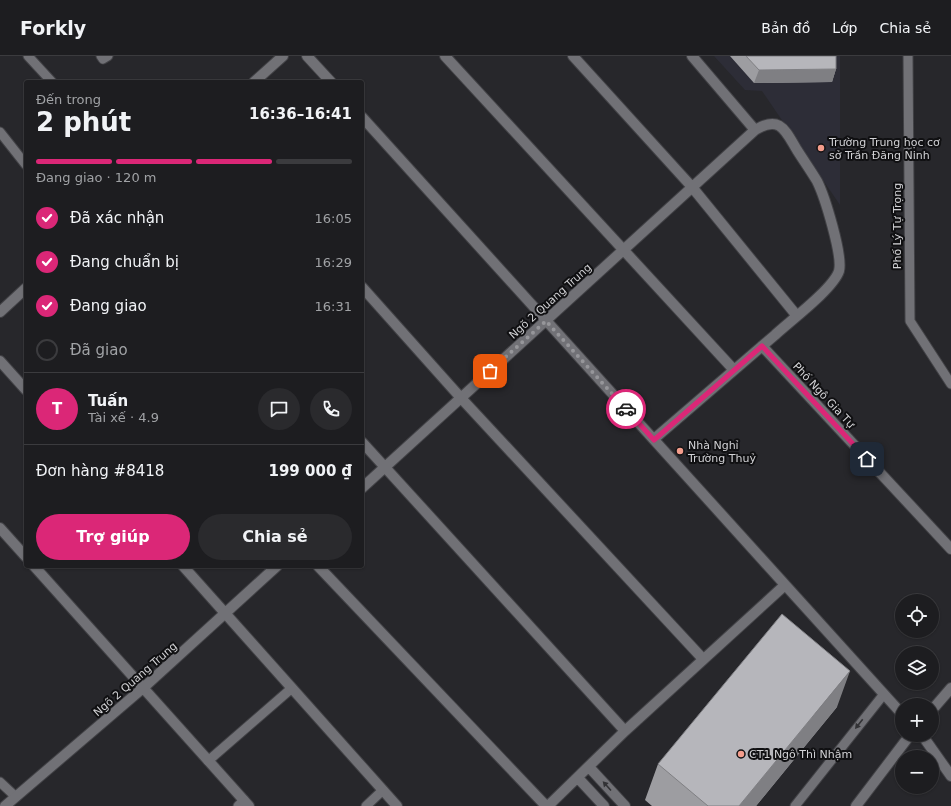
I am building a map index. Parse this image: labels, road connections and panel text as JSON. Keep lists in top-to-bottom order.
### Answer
{
  "streets": {
    "street": ["Ngõ 2 Quang Trung", "Phố Ngô Gia Tự"],
    "lane": ["Phố Lý Tự Trọng"]
  },
  "places": ["Trường Trung học cơ sở Trần Đăng Ninh", "Nhà Nghỉ Trường Thuỷ", "CT1 Ngô Thì Nhậm"],
  "page": {
    "header": "Forkly",
    "nav": ["Bản đồ", "Lớp", "Chia sẻ"],
    "heading": ["2 phút", "Đến trong", "16:36–16:41"],
    "panel": [
      "Tuấn",
      "Tài xế · 4.9",
      "Đơn hàng #8418",
      "199 000 ₫"
    ],
    "bar": "Đang giao · 120 m",
    "list": [
      ["Đã xác nhận", "16:05"],
      ["Đang chuẩn bị", "16:29"],
      ["Đang giao", "16:31"],
      "Đã giao"
    ],
    "round": "T",
    "buttons": ["Trợ giúp", "Chia sẻ"],
    "map_buttons": ["+", "−"]
  }
}
